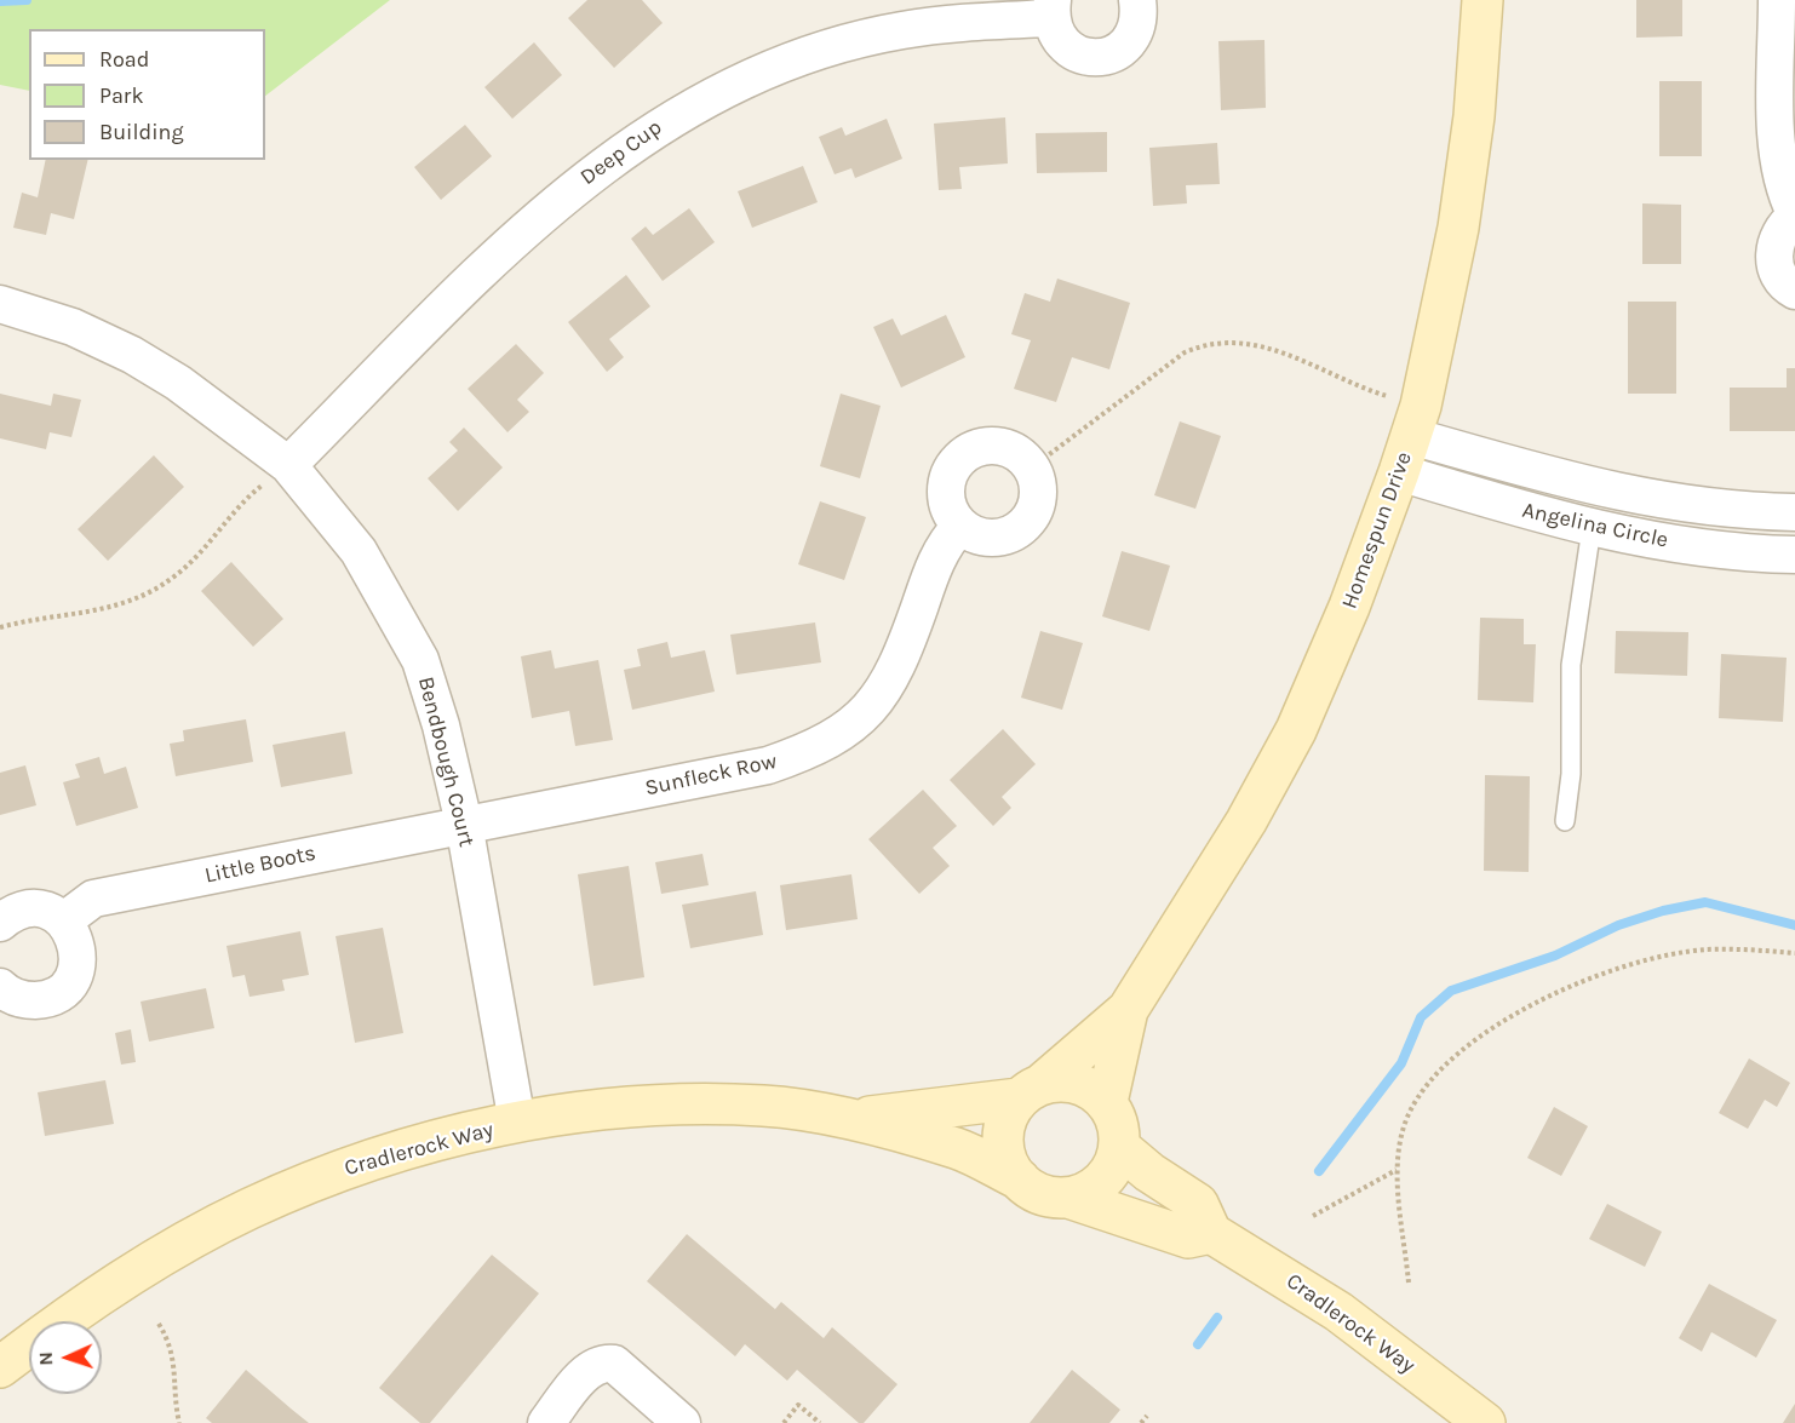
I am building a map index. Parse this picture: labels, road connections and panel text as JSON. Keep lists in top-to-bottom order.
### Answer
{
  "streets": {
    "street": [
      "Deep Cup",
      "Angelina Circle",
      "Homespun Drive",
      "Bendbough Court",
      "Sunfleck Row",
      "Little Boots",
      "Cradlerock Way"
    ]
  },
  "crossings": [
    ["Deep Cup", "Bendbough Court"],
    ["Angelina Circle", "Homespun Drive"],
    ["Homespun Drive", "Cradlerock Way"],
    ["Bendbough Court", "Sunfleck Row"],
    ["Bendbough Court", "Little Boots"],
    ["Bendbough Court", "Cradlerock Way"],
    ["Sunfleck Row", "Little Boots"]
  ],
  "legend": ["Road", "Park", "Building"],
  "north": "left"
}
